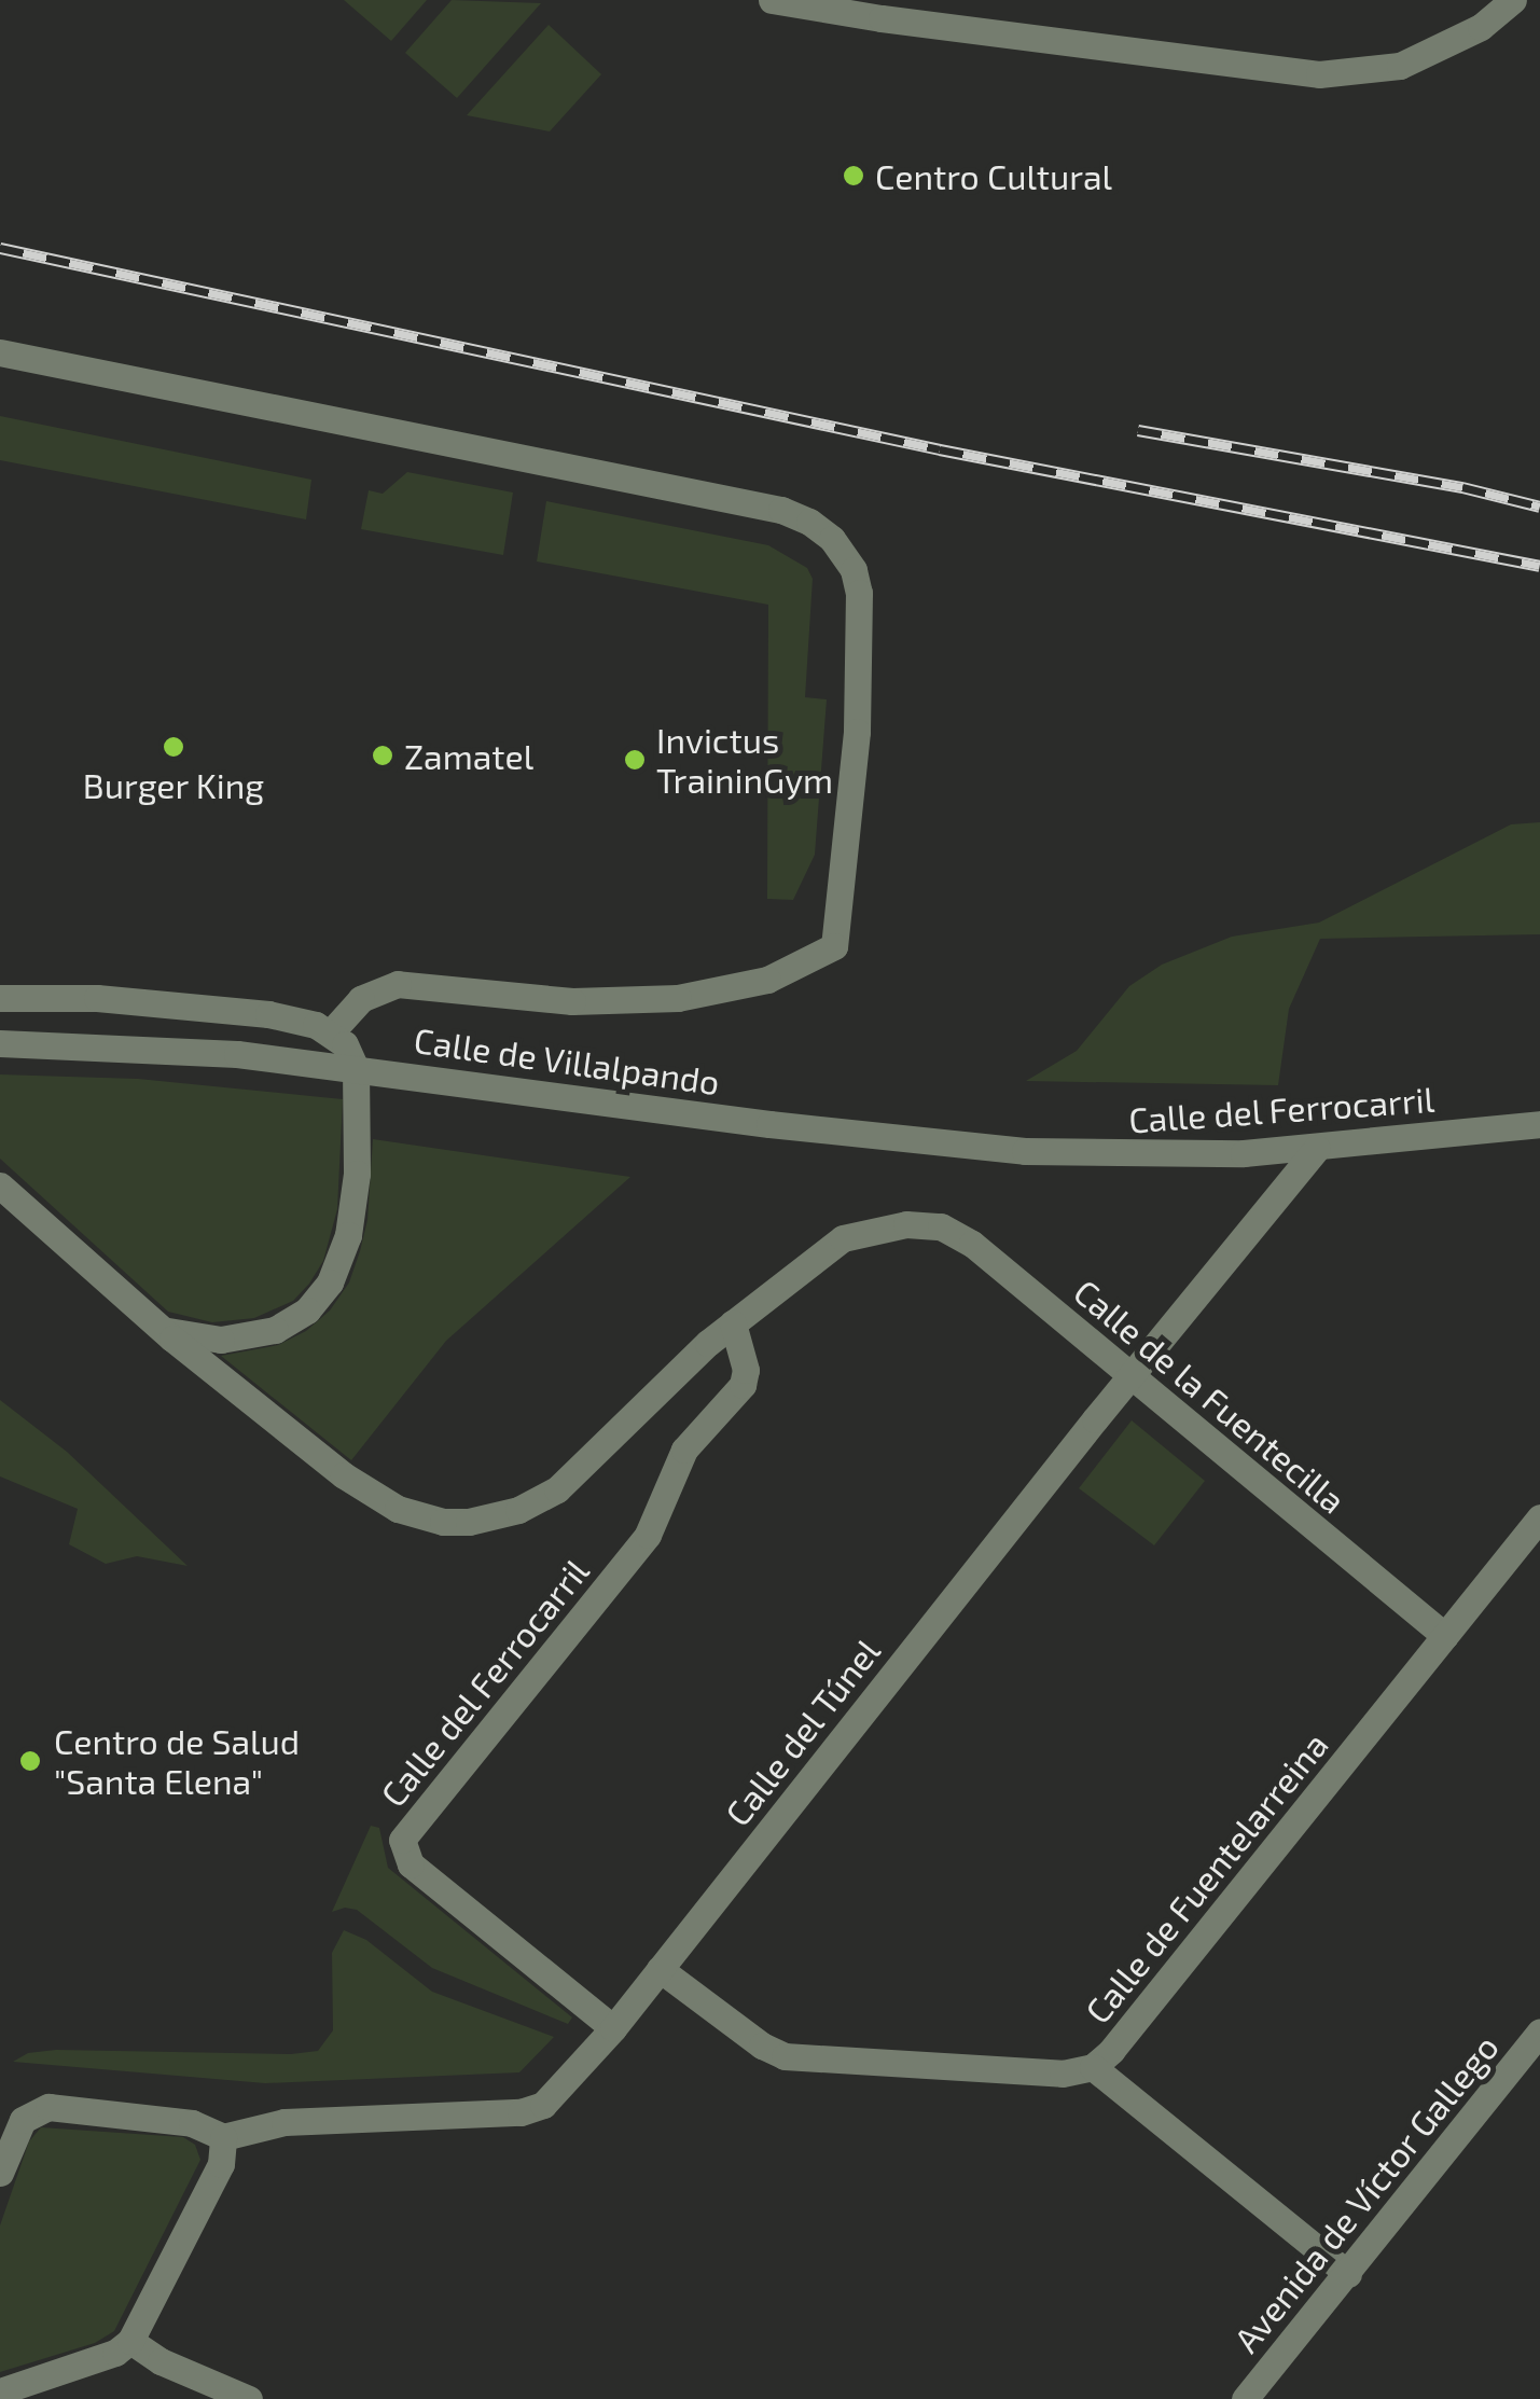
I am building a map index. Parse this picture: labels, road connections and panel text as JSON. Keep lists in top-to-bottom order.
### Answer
{
  "streets": {
    "street": [
      "Calle de Villalpando",
      "Calle del Ferrocarril",
      "Calle de la Fuentecilla",
      "Calle del Túnel",
      "Calle de Fuentelarreina",
      "Avenida de Víctor Gallego"
    ]
  },
  "crossings": [
    ["Calle de Villalpando", "Calle del Ferrocarril"],
    ["Calle del Ferrocarril", "Calle de la Fuentecilla"],
    ["Calle del Ferrocarril", "Calle del Túnel"],
    ["Calle de la Fuentecilla", "Calle del Túnel"],
    ["Calle de la Fuentecilla", "Calle de Fuentelarreina"],
    ["Calle del Túnel", "Calle de Fuentelarreina"]
  ],
  "places": [
    "Centro Cultural",
    "Burger King",
    "Zamatel",
    "Invictus TraininGym",
    "Centro de Salud \"Santa Elena\""
  ]
}
